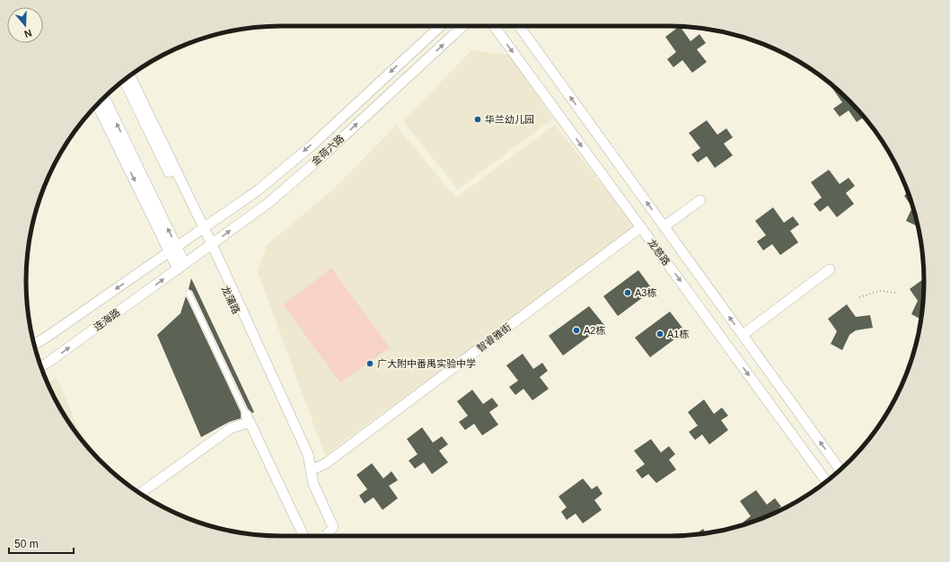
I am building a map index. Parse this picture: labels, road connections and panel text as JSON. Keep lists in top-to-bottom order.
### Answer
{
  "streets": {
    "street": [
      "金荷六路",
      "龙慈路",
      "龙蒲路",
      "连海路",
      "智睿雅街"
    ]
  },
  "crossings": [
    ["金荷六路", "龙蒲路"],
    ["金荷六路", "连海路"],
    ["龙慈路", "智睿雅街"],
    ["龙蒲路", "智睿雅街"]
  ],
  "places": [
    "华兰幼儿园",
    "A3栋",
    "A2栋",
    "A1栋",
    "广大附中番禺实验中学"
  ],
  "scale_bar": "50 m",
  "north": "bottom"
}
